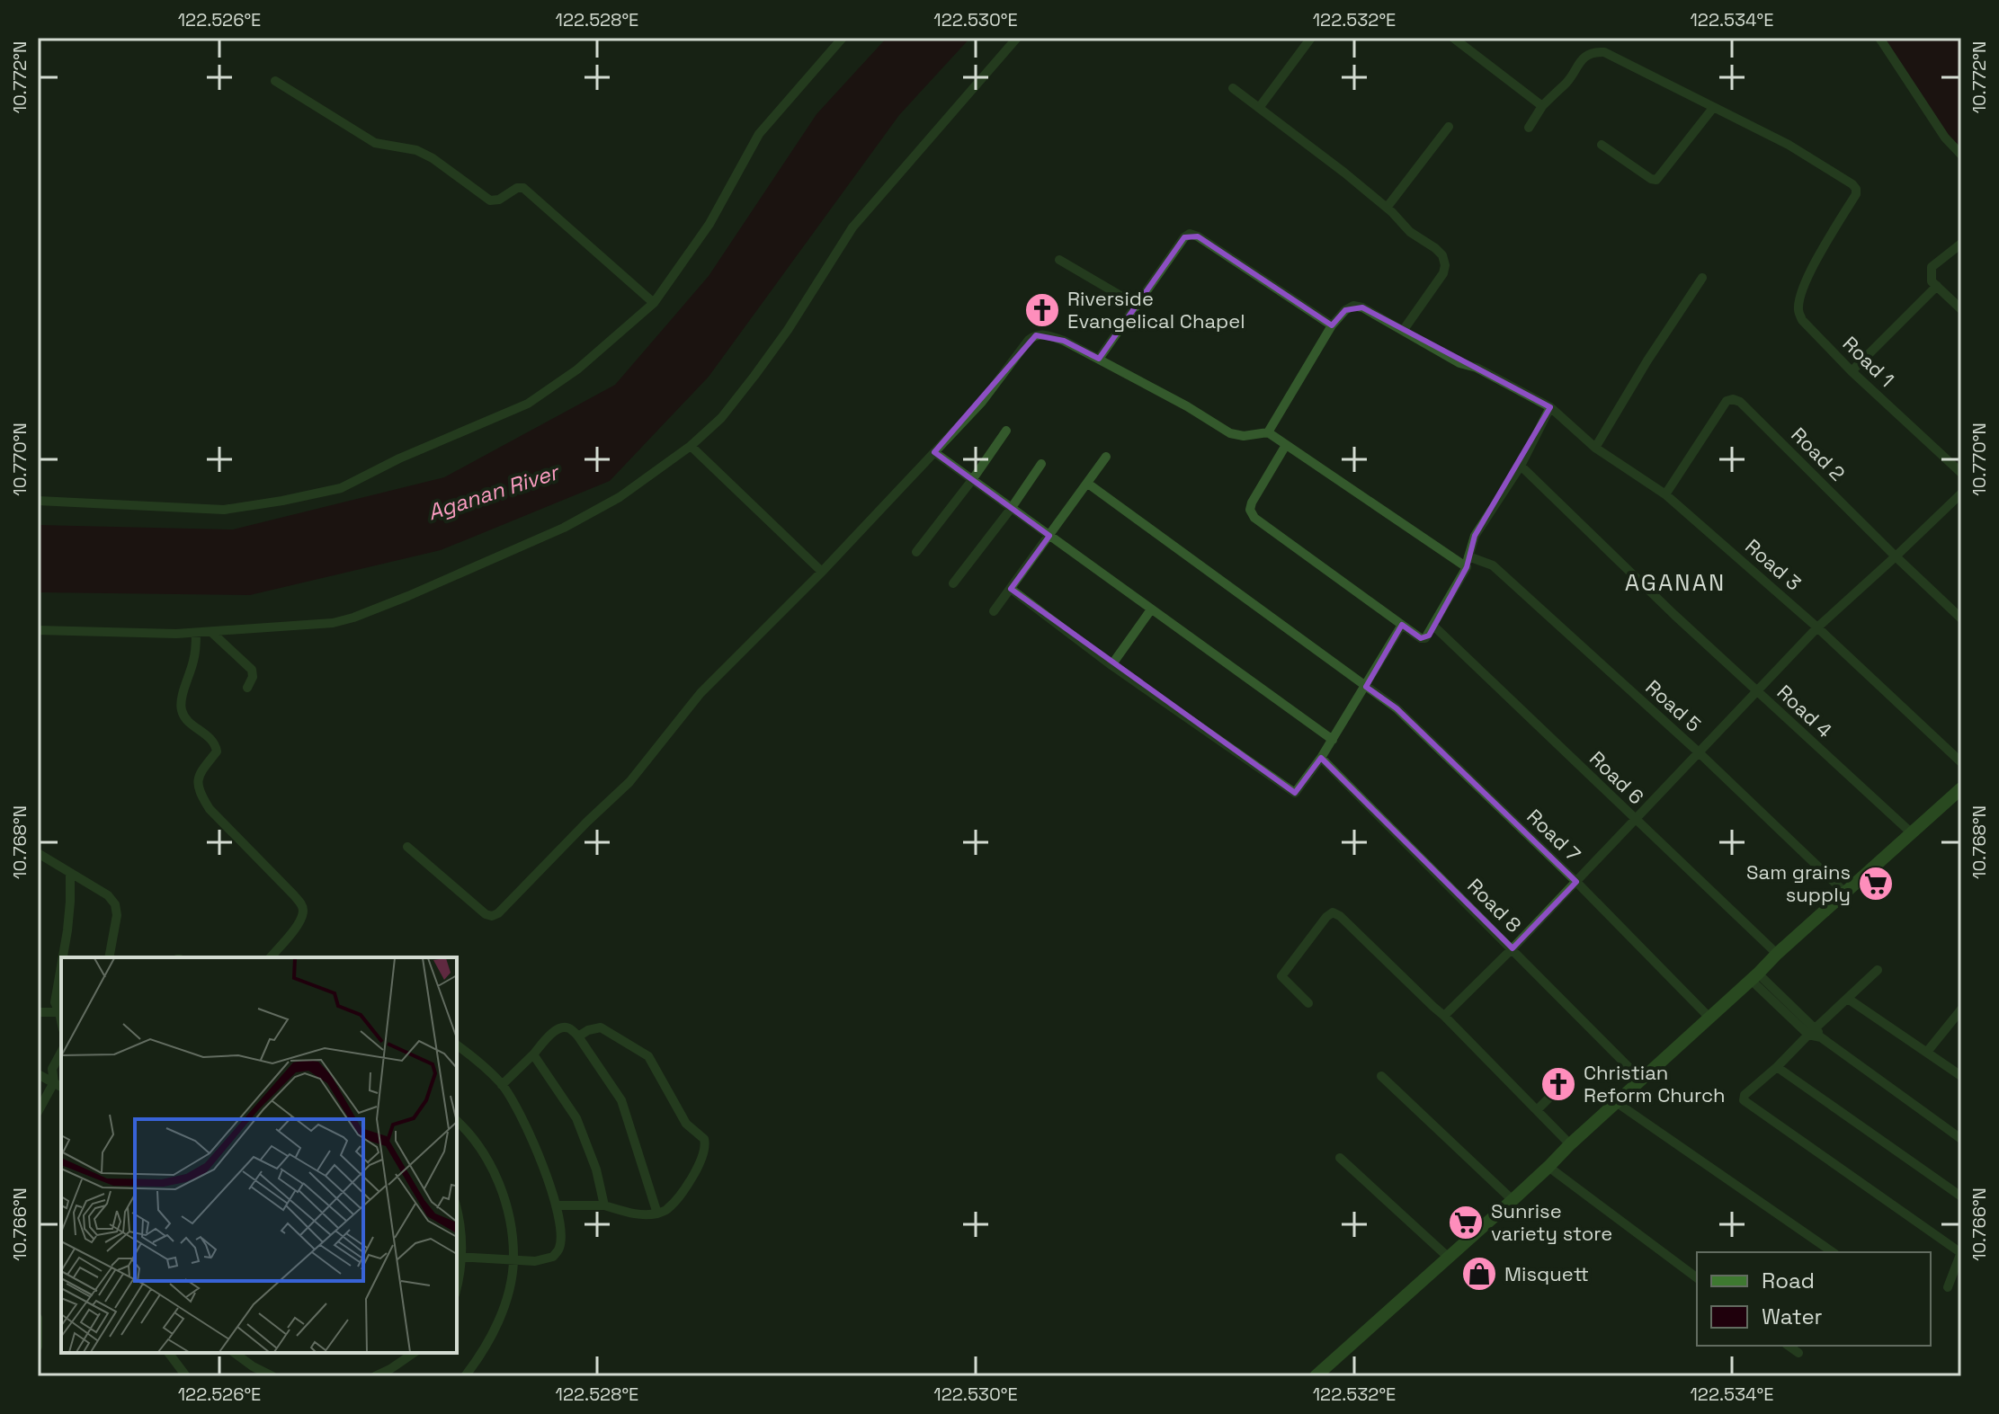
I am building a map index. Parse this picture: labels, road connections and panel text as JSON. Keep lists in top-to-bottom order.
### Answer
{
  "streets": {
    "street": [
      "Road 1",
      "Road 2",
      "Road 3",
      "Road 5",
      "Road 4",
      "Road 6",
      "Road 7",
      "Road 8"
    ]
  },
  "crossings": [
    ["Road 2", "Road 3"]
  ],
  "districts": ["AGANAN"],
  "water": ["Aganan River"],
  "places": {
    "church": ["Riverside Evangelical Chapel", "Christian Reform Church"],
    "supermarket": ["Sam grains supply", "Sunrise variety store"],
    "shop": ["Misquett"]
  },
  "legend": ["Road", "Water"],
  "coordinates": [
    "122.526°E",
    "122.528°E",
    "122.530°E",
    "122.532°E",
    "122.534°E",
    "10.772°N",
    "10.770°N",
    "10.768°N",
    "10.766°N"
  ]
}
